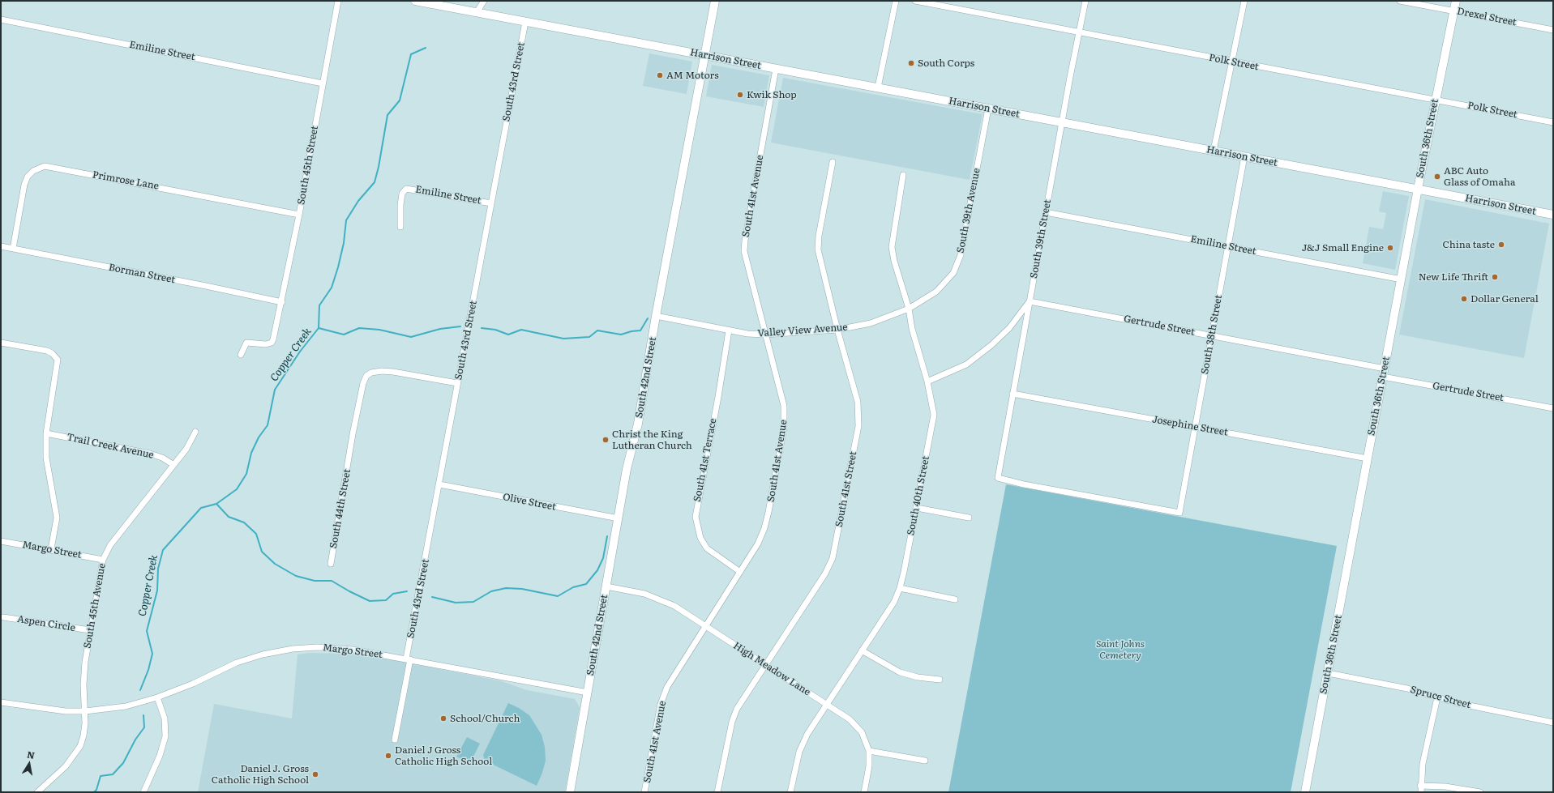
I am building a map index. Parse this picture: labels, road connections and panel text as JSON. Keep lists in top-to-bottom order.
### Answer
{
  "streets": {
    "main road": ["Harrison Street", "South 36th Street", "South 42nd Street"],
    "street": [
      "Drexel Street",
      "Emiline Street",
      "Polk Street",
      "South 43rd Street",
      "South 45th Street",
      "Primrose Lane",
      "South 41st Avenue",
      "South 39th Avenue",
      "South 39th Street",
      "Borman Street",
      "Gertrude Street",
      "Valley View Avenue",
      "South 38th Street",
      "Josephine Street",
      "Trail Creek Avenue",
      "South 41st Terrace",
      "South 41st Street",
      "South 40th Street",
      "Olive Street",
      "South 44th Street",
      "Margo Street",
      "South 45th Avenue",
      "Aspen Circle",
      "High Meadow Lane",
      "Spruce Street"
    ]
  },
  "crossings": [
    ["Drexel Street", "South 36th Street"],
    ["Emiline Street", "South 43rd Street"],
    ["Emiline Street", "South 36th Street"],
    ["Emiline Street", "South 45th Street"],
    ["Emiline Street", "South 39th Street"],
    ["Emiline Street", "South 38th Street"],
    ["Harrison Street", "South 43rd Street"],
    ["Harrison Street", "South 36th Street"],
    ["Harrison Street", "South 41st Avenue"],
    ["Harrison Street", "South 39th Avenue"],
    ["Harrison Street", "South 39th Street"],
    ["Harrison Street", "South 38th Street"],
    ["Harrison Street", "South 42nd Street"],
    ["Polk Street", "South 36th Street"],
    ["Polk Street", "South 39th Street"],
    ["South 43rd Street", "Olive Street"],
    ["South 43rd Street", "South 44th Street"],
    ["South 43rd Street", "Margo Street"],
    ["South 36th Street", "Gertrude Street"],
    ["South 36th Street", "Josephine Street"],
    ["South 36th Street", "Spruce Street"],
    ["South 45th Street", "Primrose Lane"],
    ["South 45th Street", "Borman Street"],
    ["Primrose Lane", "Borman Street"],
    ["South 41st Avenue", "Valley View Avenue"],
    ["South 41st Avenue", "South 41st Terrace"],
    ["South 41st Avenue", "High Meadow Lane"],
    ["South 39th Avenue", "Valley View Avenue"],
    ["South 39th Avenue", "South 40th Street"],
    ["South 39th Street", "Gertrude Street"],
    ["South 39th Street", "South 38th Street"],
    ["South 39th Street", "Josephine Street"],
    ["Gertrude Street", "South 38th Street"],
    ["Valley View Avenue", "South 42nd Street"],
    ["Valley View Avenue", "South 41st Terrace"],
    ["Valley View Avenue", "South 41st Street"],
    ["Valley View Avenue", "South 40th Street"],
    ["South 38th Street", "Josephine Street"],
    ["South 42nd Street", "Olive Street"],
    ["South 42nd Street", "Margo Street"],
    ["South 42nd Street", "High Meadow Lane"],
    ["Trail Creek Avenue", "South 45th Avenue"],
    ["South 41st Street", "High Meadow Lane"],
    ["South 40th Street", "High Meadow Lane"],
    ["Margo Street", "South 45th Avenue"],
    ["South 45th Avenue", "Aspen Circle"]
  ],
  "water": ["Copper Creek"],
  "parks": ["Saint Johns Cemetery"],
  "places": [
    "South Corps",
    "AM Motors",
    "Kwik Shop",
    "ABC Auto Glass of Omaha",
    "China taste",
    "J&J Small Engine",
    "New Life Thrift",
    "Dollar General",
    "Christ the King Lutheran Church",
    "School/Church",
    "Daniel J Gross Catholic High School",
    "Daniel J. Gross Catholic High School"
  ],
  "north": "top"
}
